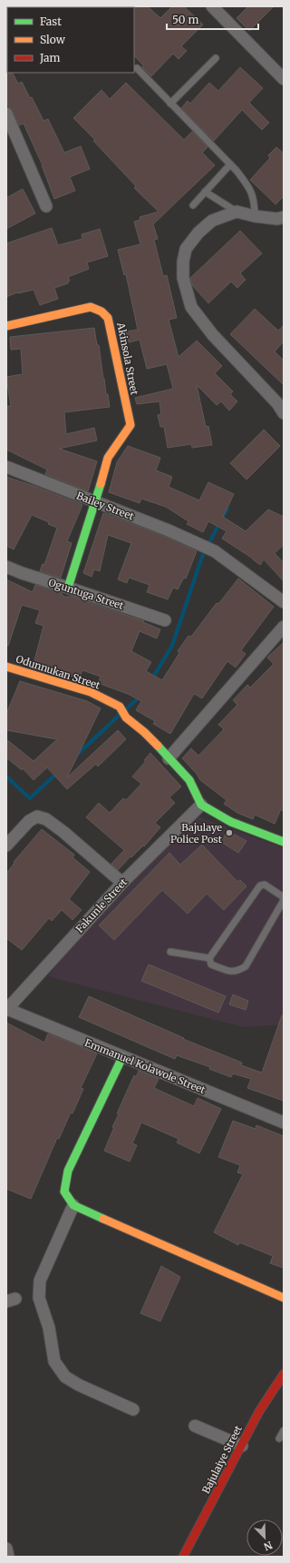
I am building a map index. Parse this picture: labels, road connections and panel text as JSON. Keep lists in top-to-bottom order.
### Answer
{
  "streets": {
    "street": [
      "Akinsola Street",
      "Bailey Street",
      "Oguntuga Street",
      "Odunnukan Street",
      "Fakunle Street",
      "Emmanuel Kolawole Street",
      "Bajulaiye Street"
    ]
  },
  "crossings": [
    ["Akinsola Street", "Bailey Street"],
    ["Odunnukan Street", "Fakunle Street"],
    ["Fakunle Street", "Emmanuel Kolawole Street"]
  ],
  "places": ["Bajulaye Police Post"],
  "legend": ["Fast", "Slow", "Jam"],
  "scale_bar": "50 m",
  "north": "bottom right"
}
